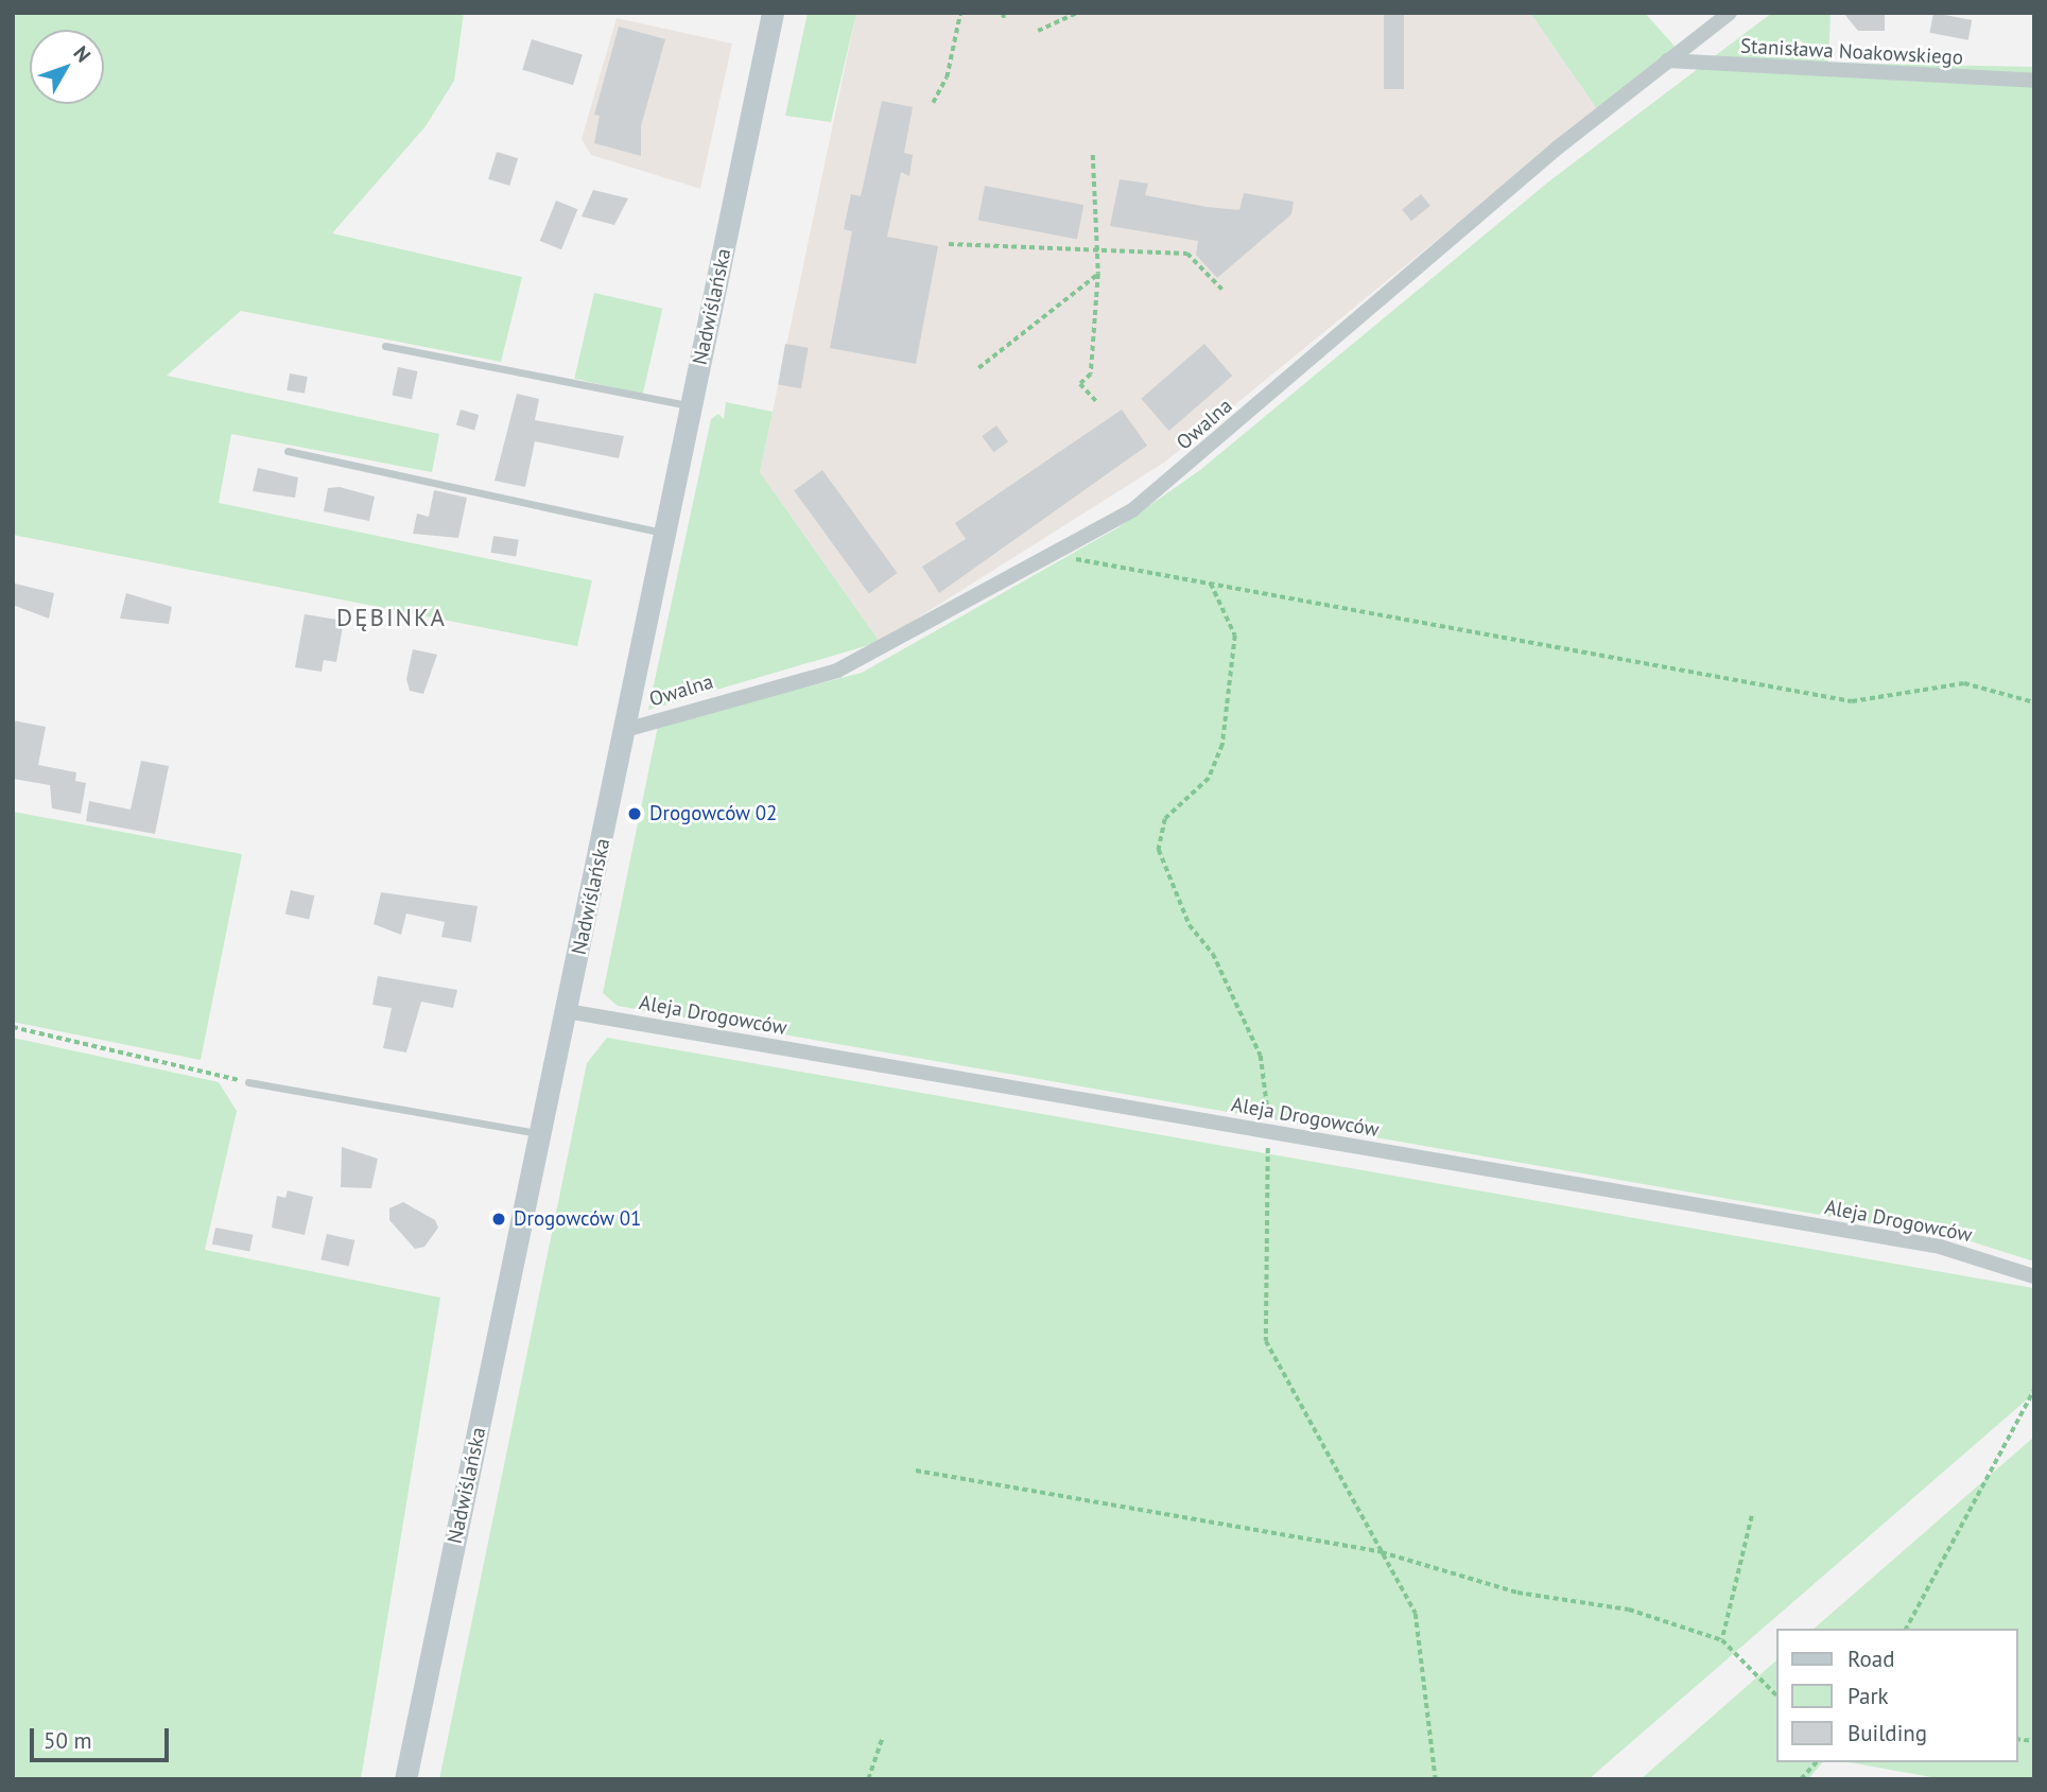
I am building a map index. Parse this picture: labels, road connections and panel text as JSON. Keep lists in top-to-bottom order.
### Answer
{
  "streets": {
    "main road": ["Nadwiślańska"],
    "street": ["Stanisława Noakowskiego", "Owalna", "Aleja Drogowców"]
  },
  "crossings": [
    ["Stanisława Noakowskiego", "Owalna"],
    ["Nadwiślańska", "Owalna"],
    ["Nadwiślańska", "Aleja Drogowców"]
  ],
  "districts": ["DĘBINKA"],
  "places": ["Drogowców 02", "Drogowców 01"],
  "legend": ["Road", "Park", "Building"],
  "scale_bar": "50 m",
  "north": "top right"
}
